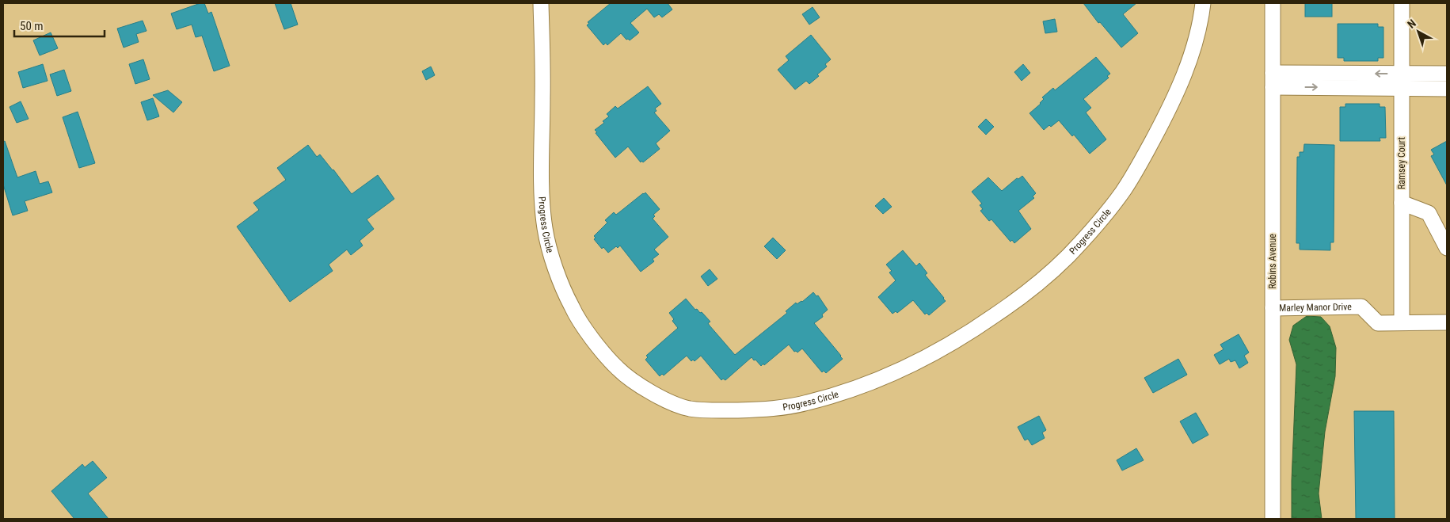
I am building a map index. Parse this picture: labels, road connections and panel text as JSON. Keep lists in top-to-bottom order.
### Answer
{
  "streets": {
    "street": [
      "Ramsey Court",
      "Progress Circle",
      "Robins Avenue",
      "Marley Manor Drive"
    ]
  },
  "crossings": [
    ["Ramsey Court", "Marley Manor Drive"],
    ["Robins Avenue", "Marley Manor Drive"]
  ],
  "scale_bar": "50 m",
  "north": "top left"
}
